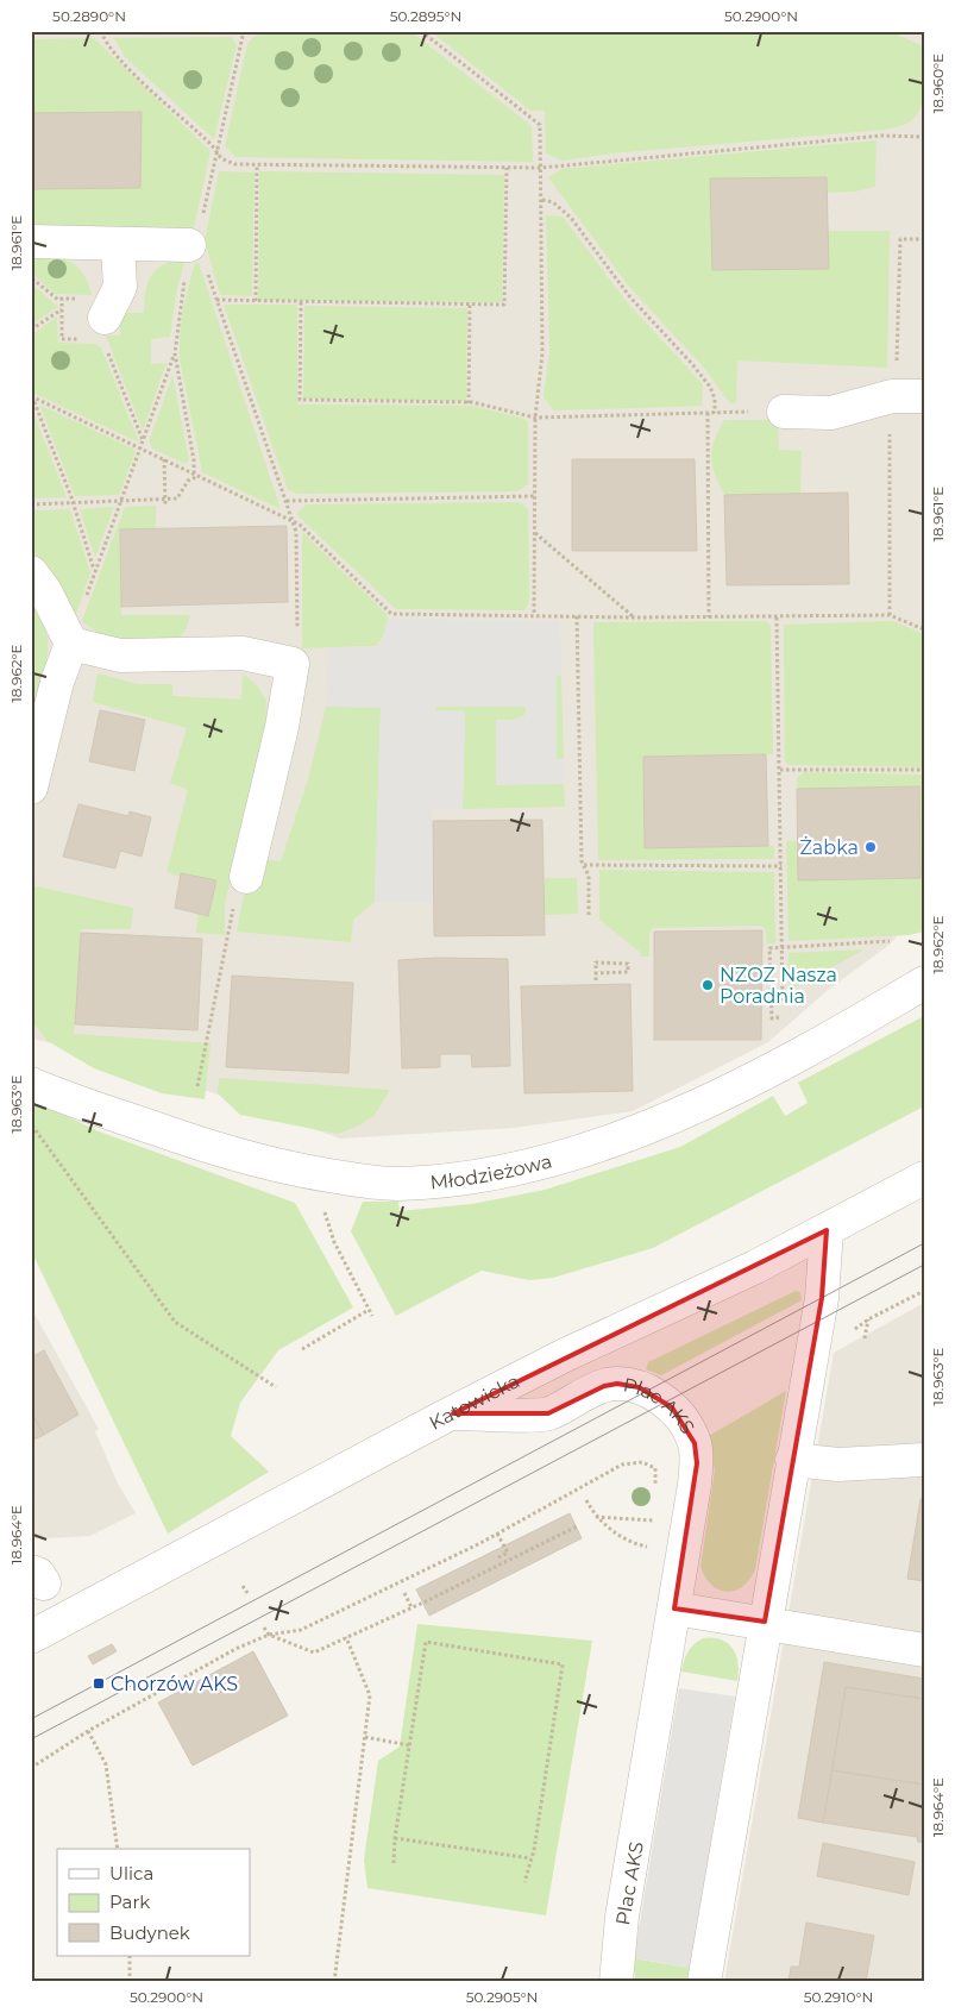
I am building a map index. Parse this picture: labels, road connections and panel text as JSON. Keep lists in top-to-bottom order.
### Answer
{
  "streets": {
    "street": ["Młodzieżowa", "Katowicka", "Plac AKS"]
  },
  "crossings": [
    ["Katowicka", "Plac AKS"]
  ],
  "places": {
    "other": ["Żabka", "NZOZ Nasza Poradnia"],
    "transit": ["Chorzów AKS"]
  },
  "legend": ["Ulica", "Park", "Budynek"],
  "coordinates": [
    "50.2890°N",
    "50.2895°N",
    "50.2900°N",
    "18.960°E",
    "18.961°E",
    "18.962°E",
    "18.963°E",
    "18.964°E",
    "50.2905°N",
    "50.2910°N"
  ]
}
